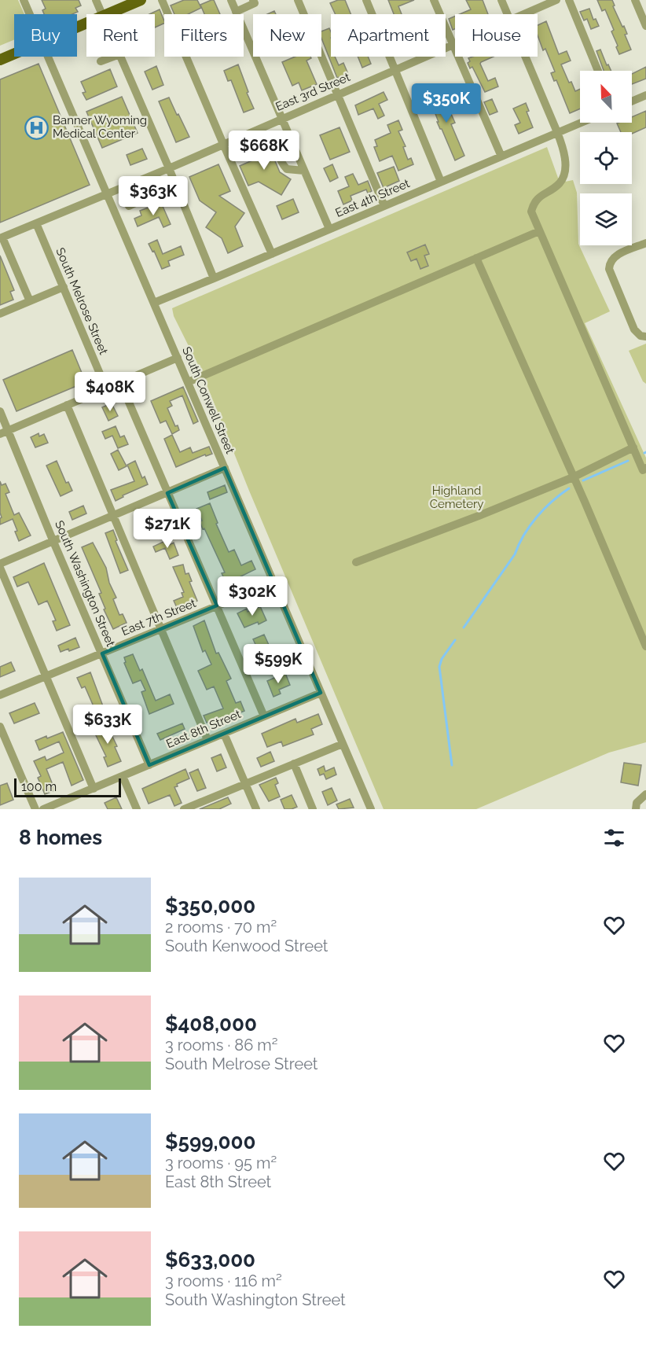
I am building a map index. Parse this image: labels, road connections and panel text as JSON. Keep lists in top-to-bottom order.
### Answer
{
  "streets": {
    "street": [
      "East 3rd Street",
      "East 4th Street",
      "South Melrose Street",
      "South Conwell Street",
      "South Washington Street",
      "East 7th Street",
      "East 8th Street"
    ]
  },
  "crossings": [
    ["East 3rd Street", "South Melrose Street"],
    ["East 3rd Street", "South Conwell Street"],
    ["East 4th Street", "South Conwell Street"],
    ["South Conwell Street", "East 7th Street"],
    ["South Conwell Street", "East 8th Street"],
    ["South Washington Street", "East 7th Street"],
    ["South Washington Street", "East 8th Street"]
  ],
  "parks": ["Highland Cemetery"],
  "places": {
    "hospital": ["Banner Wyoming Medical Center"]
  },
  "scale_bar": "100 m",
  "north": "top left",
  "page": {
    "chip": [
      "Buy",
      "Rent",
      "Filters",
      "New",
      "Apartment",
      "House"
    ],
    "price": [
      "$350K",
      "$668K",
      "$363K",
      "$408K",
      "$271K",
      "$302K",
      "$599K",
      "$633K"
    ],
    "scale": "100 m",
    "heading": "8 homes",
    "list": [
      {
        "name": "$350,000",
        "note": "2 rooms · 70 m² · South Kenwood Street"
      },
      {
        "name": "$408,000",
        "note": "3 rooms · 86 m² · South Melrose Street"
      },
      {
        "name": "$599,000",
        "note": "3 rooms · 95 m² · East 8th Street"
      },
      {
        "name": "$633,000",
        "note": "3 rooms · 116 m² · South Washington Street"
      }
    ]
  }
}
